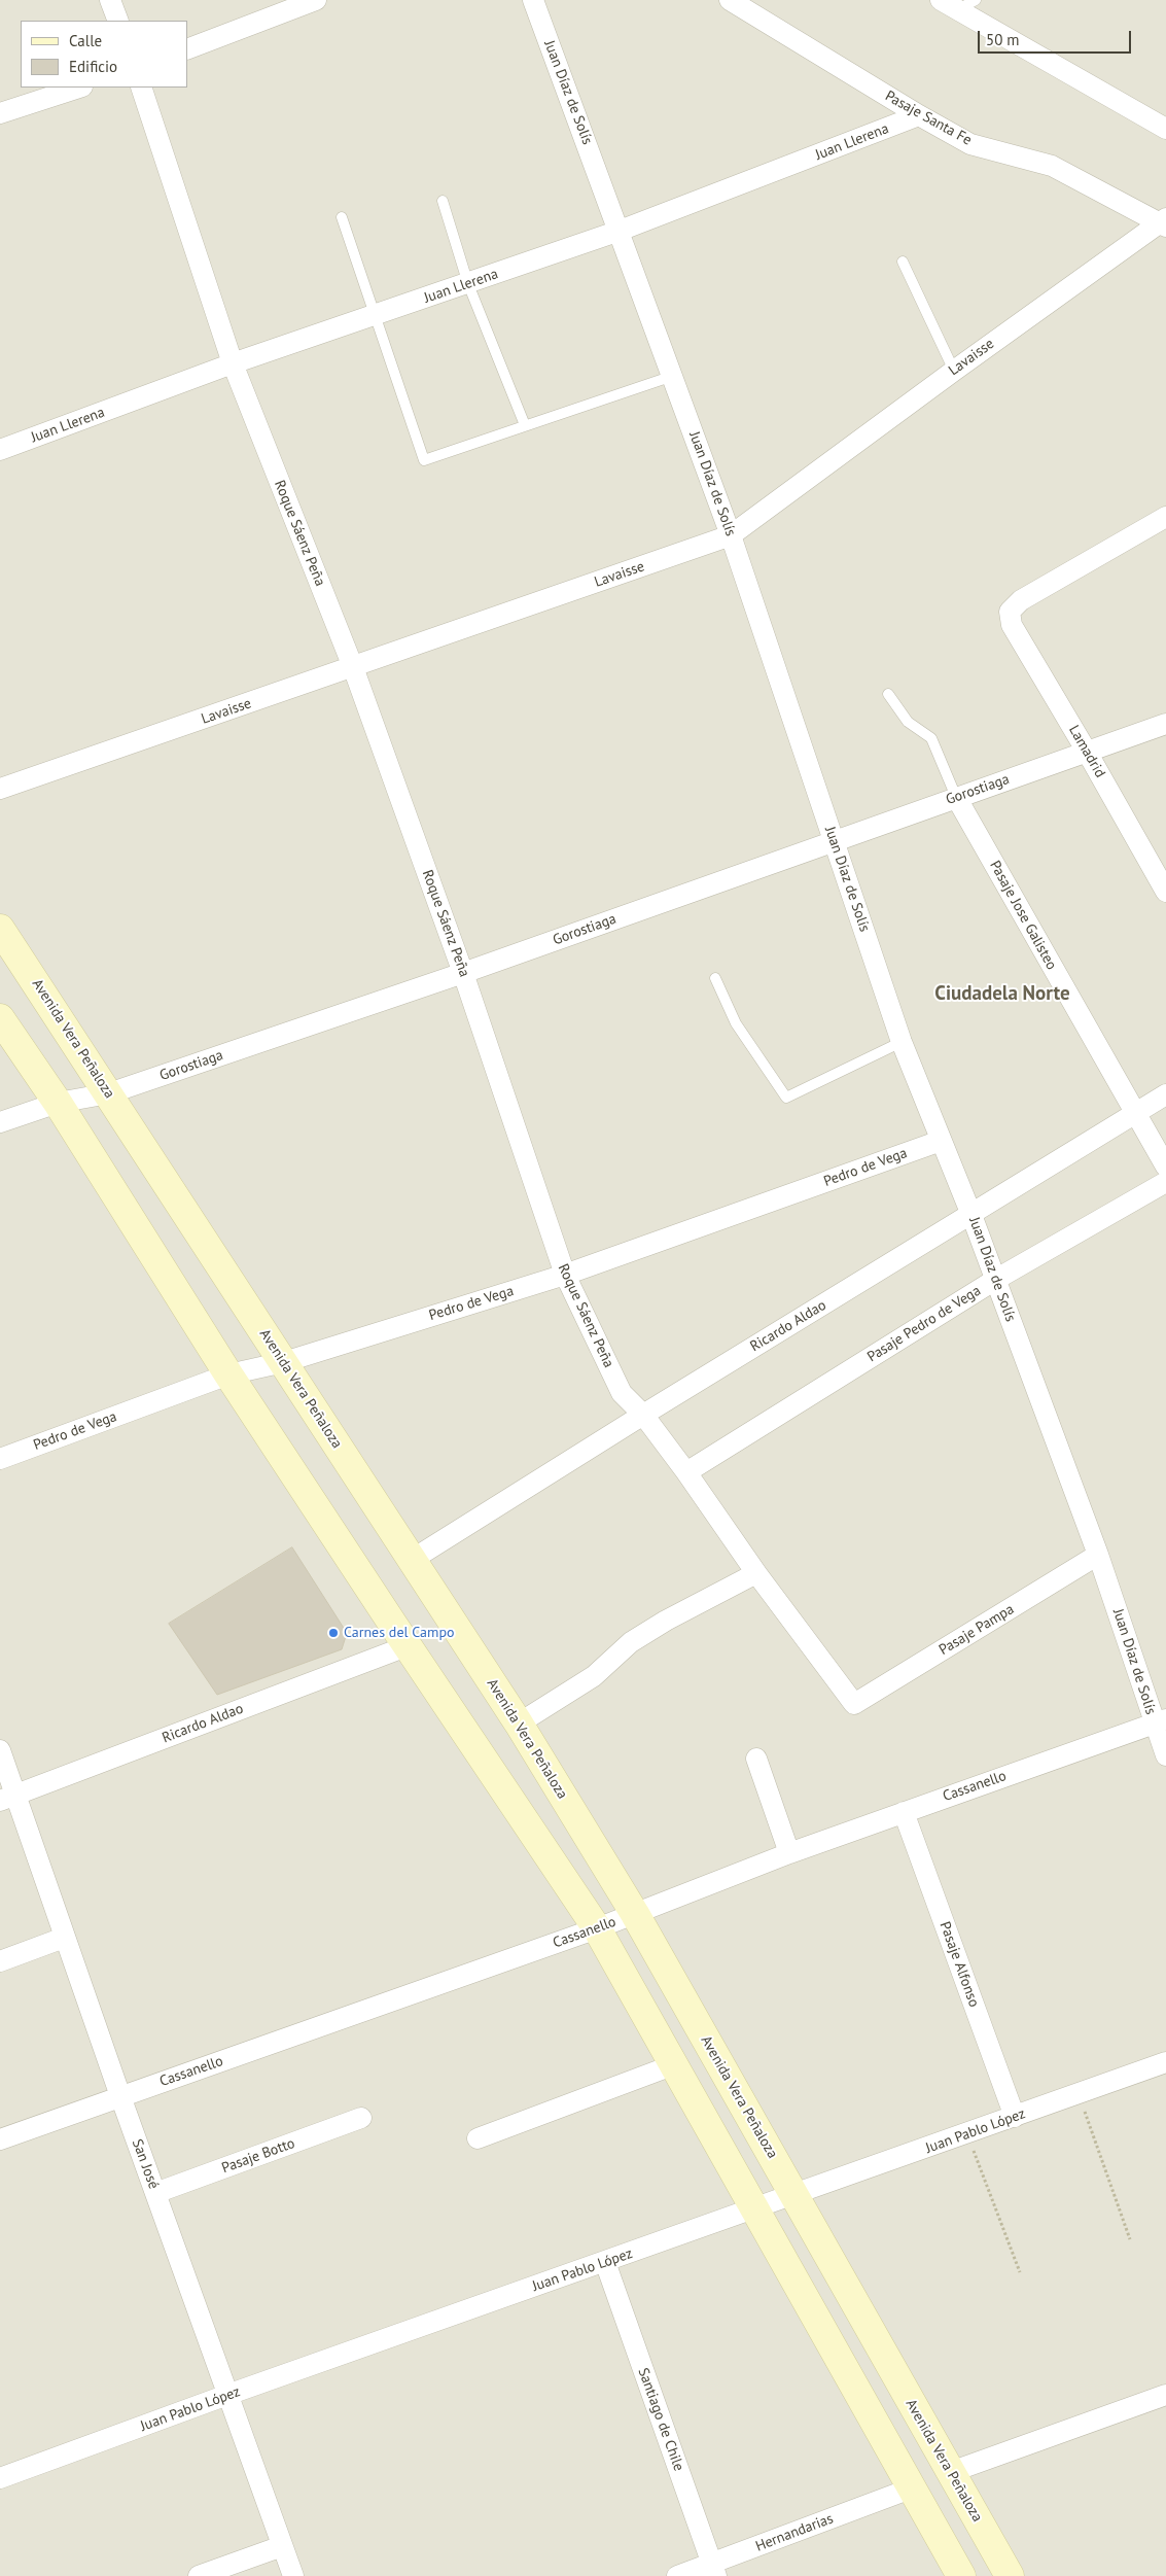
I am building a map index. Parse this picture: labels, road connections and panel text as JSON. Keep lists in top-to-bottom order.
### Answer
{
  "streets": {
    "main road": ["Avenida Vera Peñaloza"],
    "street": [
      "Juan Díaz de Solís",
      "Pasaje Santa Fe",
      "Juan Llerena",
      "Lavaisse",
      "Roque Sáenz Peña",
      "Lamadrid",
      "Gorostiaga",
      "Pasaje Jose Galisteo",
      "Pedro de Vega",
      "Pasaje Pedro de Vega",
      "Ricardo Aldao",
      "Pasaje Pampa",
      "Cassanello",
      "Pasaje Alfonso",
      "Juan Pablo López",
      "Pasaje Botto",
      "San José",
      "Santiago de Chile",
      "Hernandarias"
    ]
  },
  "crossings": [
    ["Juan Díaz de Solís", "Juan Llerena"],
    ["Juan Díaz de Solís", "Lavaisse"],
    ["Juan Díaz de Solís", "Gorostiaga"],
    ["Juan Díaz de Solís", "Pedro de Vega"],
    ["Juan Díaz de Solís", "Pasaje Pedro de Vega"],
    ["Juan Díaz de Solís", "Ricardo Aldao"],
    ["Juan Díaz de Solís", "Pasaje Pampa"],
    ["Juan Díaz de Solís", "Cassanello"],
    ["Pasaje Santa Fe", "Juan Llerena"],
    ["Pasaje Santa Fe", "Lavaisse"],
    ["Juan Llerena", "Roque Sáenz Peña"],
    ["Lavaisse", "Roque Sáenz Peña"],
    ["Roque Sáenz Peña", "Gorostiaga"],
    ["Roque Sáenz Peña", "Pedro de Vega"],
    ["Roque Sáenz Peña", "Pasaje Pedro de Vega"],
    ["Roque Sáenz Peña", "Ricardo Aldao"],
    ["Roque Sáenz Peña", "Pasaje Pampa"],
    ["Lamadrid", "Gorostiaga"],
    ["Gorostiaga", "Pasaje Jose Galisteo"],
    ["Gorostiaga", "Avenida Vera Peñaloza"],
    ["Pasaje Jose Galisteo", "Ricardo Aldao"],
    ["Avenida Vera Peñaloza", "Pedro de Vega"],
    ["Avenida Vera Peñaloza", "Ricardo Aldao"],
    ["Avenida Vera Peñaloza", "Cassanello"],
    ["Avenida Vera Peñaloza", "Juan Pablo López"],
    ["Ricardo Aldao", "San José"],
    ["Cassanello", "Pasaje Alfonso"],
    ["Cassanello", "San José"],
    ["Pasaje Alfonso", "Juan Pablo López"],
    ["Juan Pablo López", "San José"],
    ["Juan Pablo López", "Santiago de Chile"],
    ["Pasaje Botto", "San José"],
    ["Santiago de Chile", "Hernandarias"]
  ],
  "districts": ["Ciudadela Norte"],
  "places": ["Carnes del Campo"],
  "legend": ["Calle", "Edificio"],
  "scale_bar": "50 m"
}
